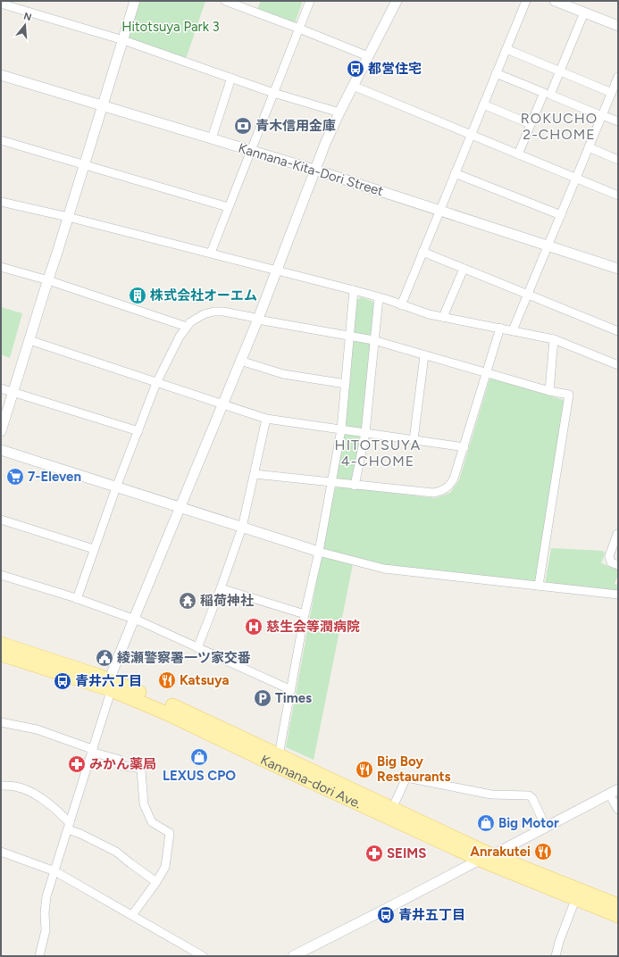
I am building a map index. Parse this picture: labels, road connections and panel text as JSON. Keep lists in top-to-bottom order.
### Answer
{
  "streets": {
    "main road": ["Kannana-dori Ave."],
    "street": ["Kannana-Kita-Dori Street"]
  },
  "districts": ["ROKUCHO 2-CHOME", "HITOTSUYA 4-CHOME"],
  "parks": ["Hitotsuya Park 3"],
  "places": {
    "bus stop": ["都営住宅", "青井六丁目", "青井五丁目"],
    "bank": ["青木信用金庫"],
    "building": ["株式会社オーエム"],
    "supermarket": ["7-Eleven"],
    "temple": ["稲荷神社"],
    "hospital": ["慈生会等潤病院"],
    "public building": ["綾瀬警察署一ツ家交番"],
    "restaurant": ["Katsuya", "Big Boy Restaurants", "Anrakutei"],
    "parking": ["Times"],
    "shop": ["LEXUS CPO", "Big Motor"],
    "pharmacy": ["みかん薬局", "SEIMS"]
  },
  "north": "top"
}
